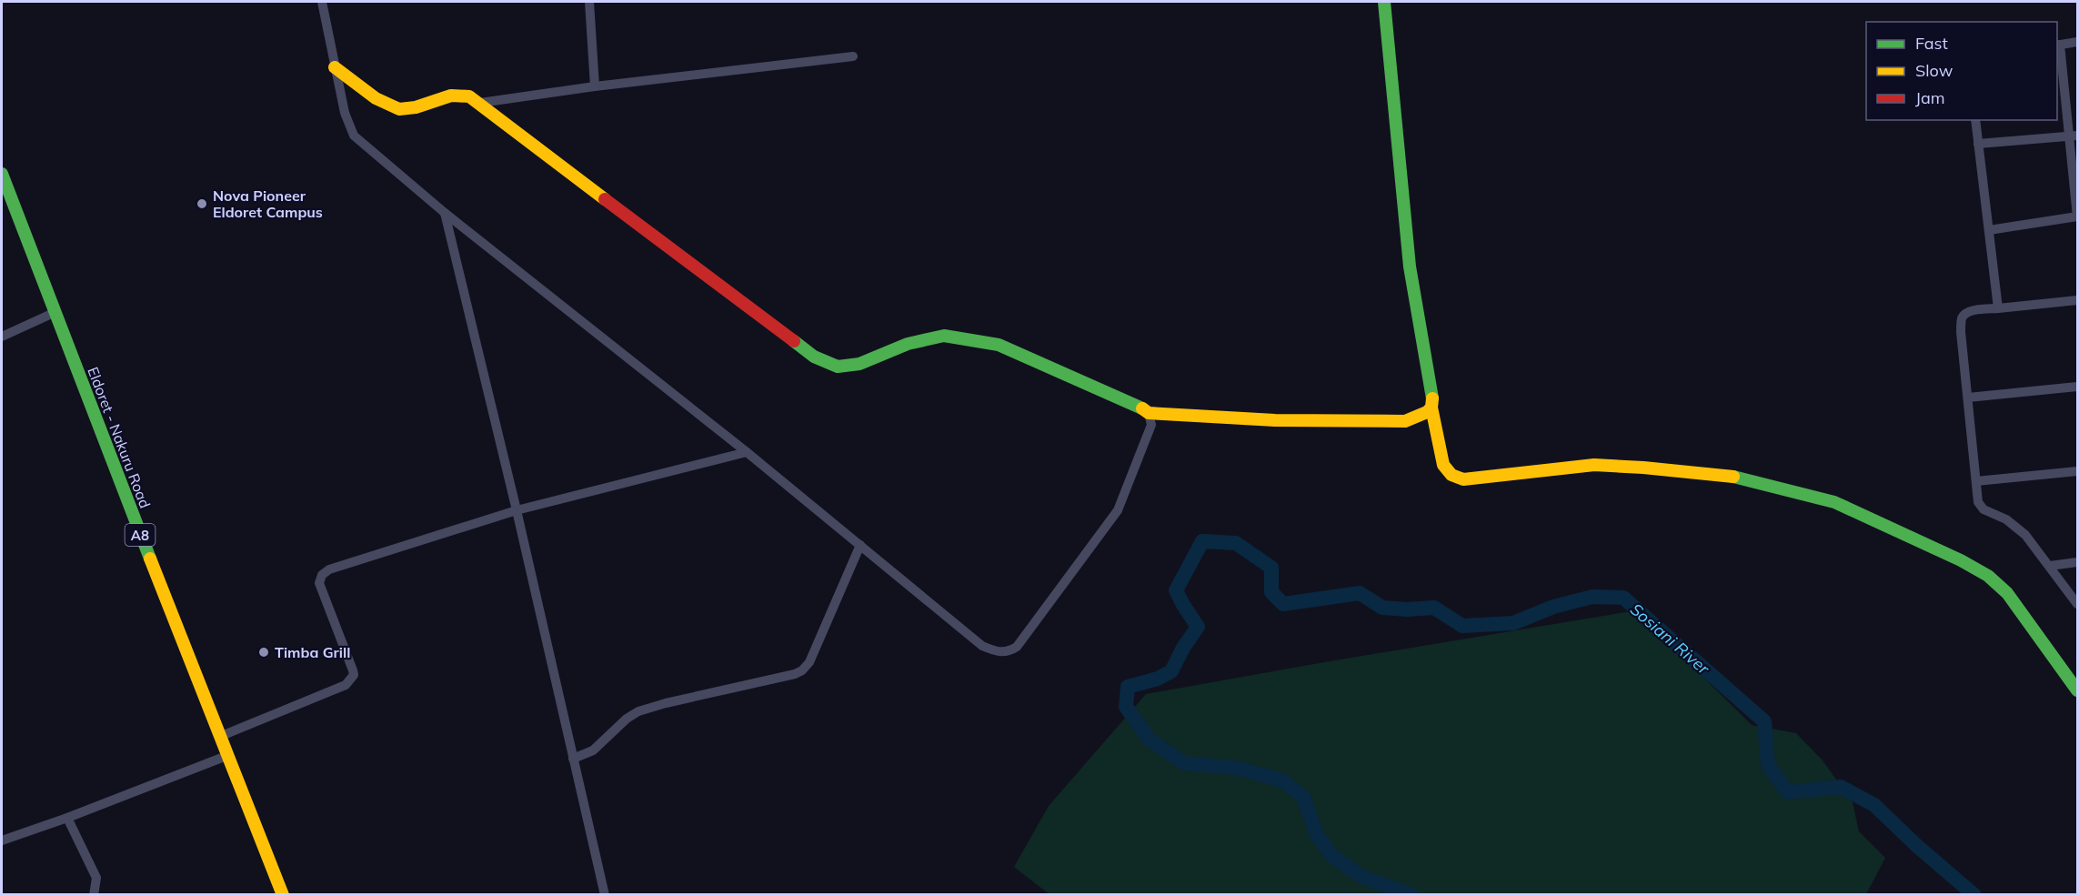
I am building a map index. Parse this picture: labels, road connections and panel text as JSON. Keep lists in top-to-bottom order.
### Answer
{
  "streets": {
    "main road": ["Eldoret - Nakuru Road", "A8"]
  },
  "water": ["Sosiani River"],
  "places": ["Nova Pioneer Eldoret Campus", "Timba Grill"],
  "legend": ["Fast", "Slow", "Jam"]
}
